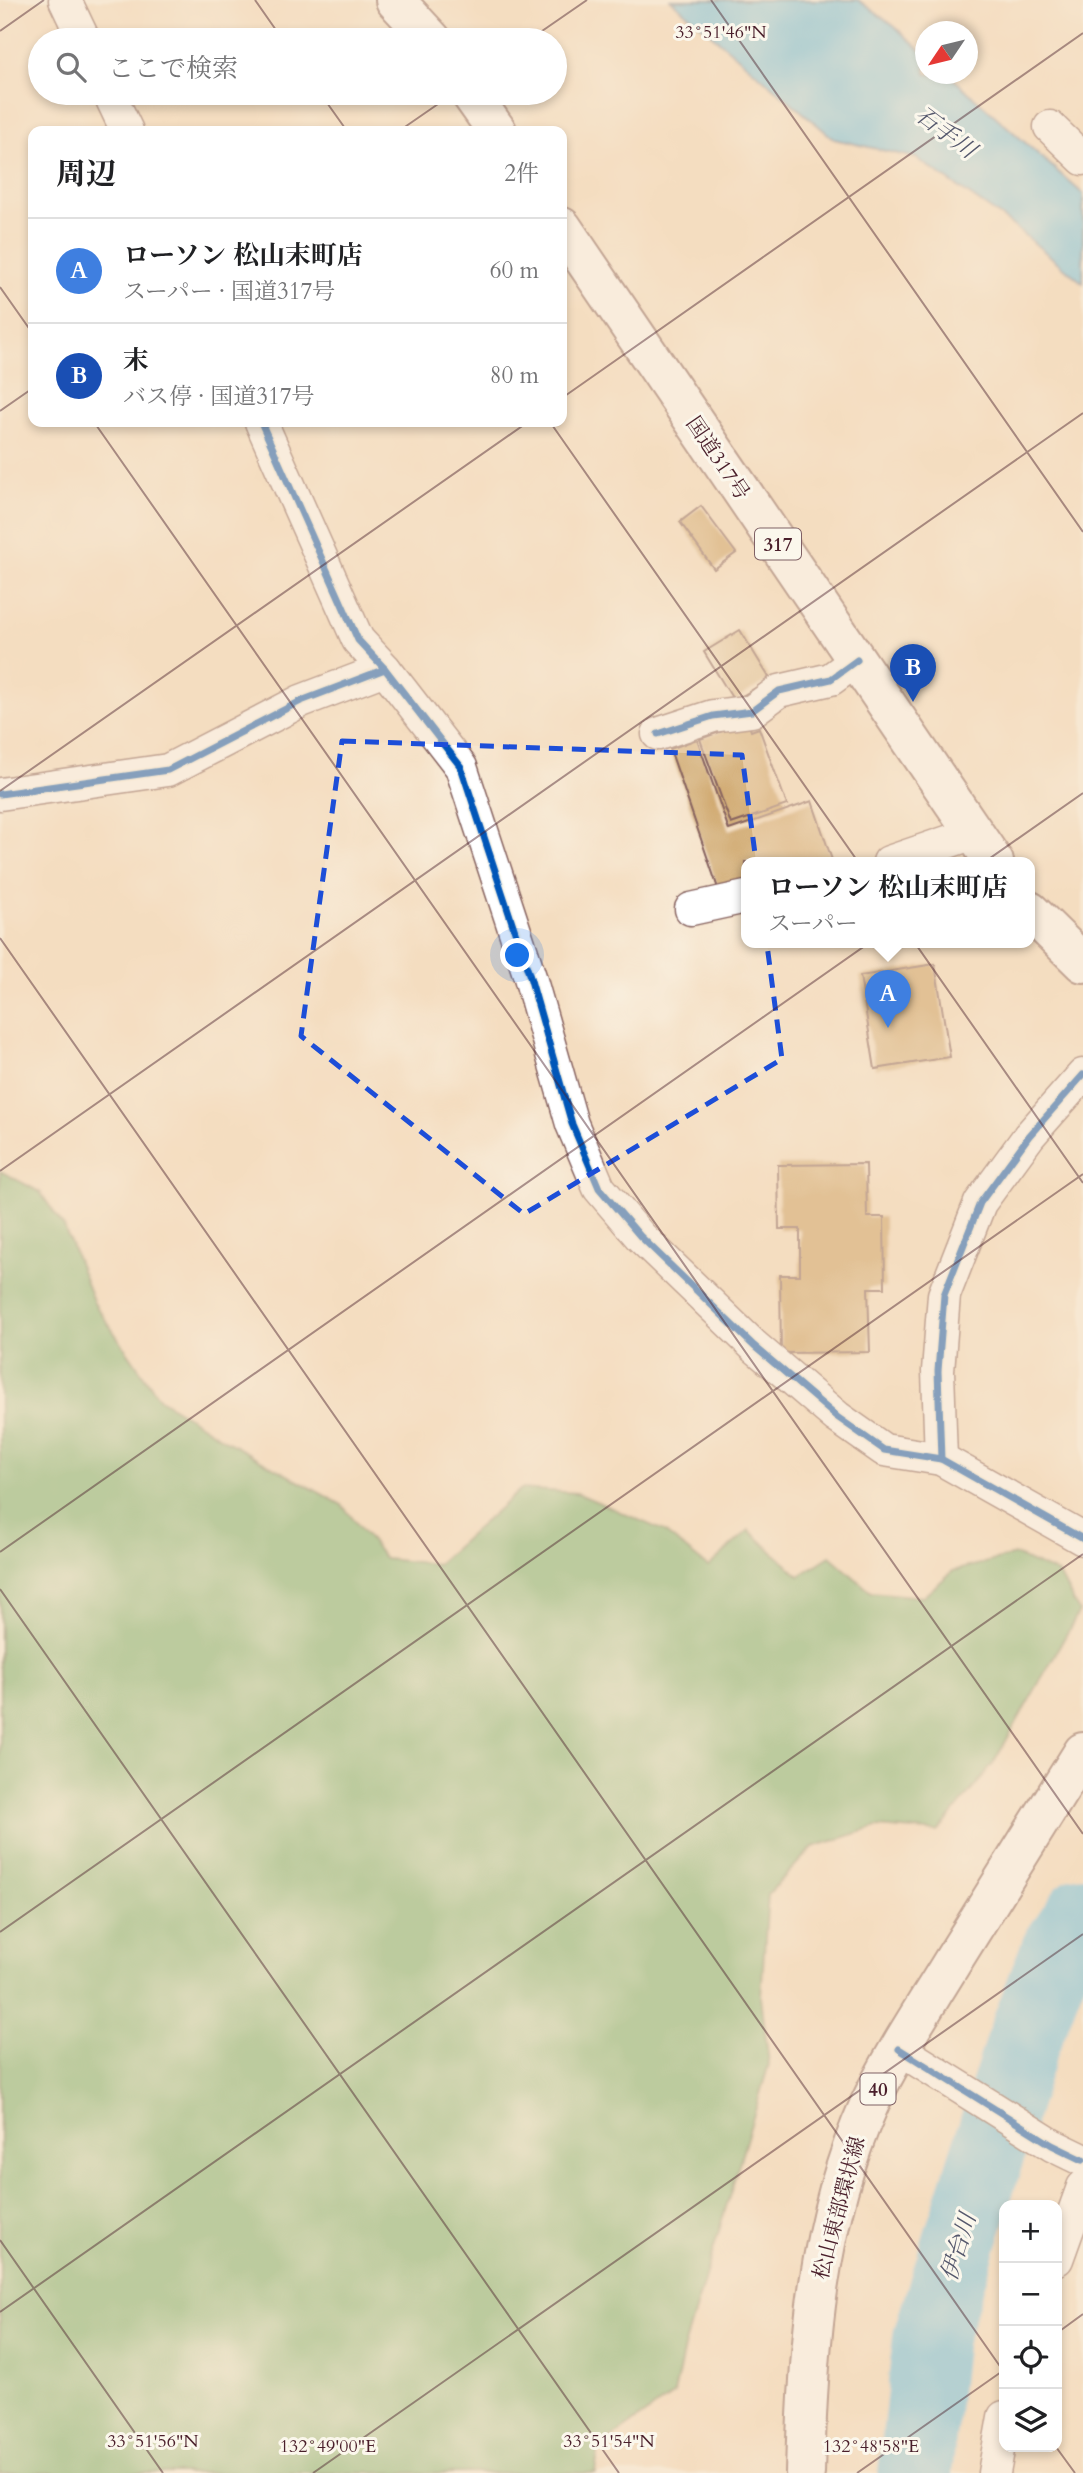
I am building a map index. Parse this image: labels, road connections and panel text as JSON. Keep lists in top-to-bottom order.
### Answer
{
  "streets": {
    "main road": [
      "国道317号",
      "317",
      "40",
      "松山東部環状線"
    ]
  },
  "water": ["石手川", "伊台川"],
  "north": "bottom left",
  "page": {
    "search": "ここで検索",
    "heading": ["周辺", "2件"],
    "list": [
      {
        "mark": "A",
        "name": "ローソン 松山末町店",
        "note": "スーパー · 国道317号",
        "value": "60 m"
      },
      {
        "mark": "B",
        "name": "末",
        "note": "バス停 · 国道317号",
        "value": "80 m"
      }
    ],
    "pins": ["B", "A"],
    "popup": ["ローソン 松山末町店", "スーパー"],
    "map_buttons": ["+", "−"]
  },
  "coordinates": [
    "33°51'46\"N",
    "33°51'56\"N",
    "33°51'54\"N",
    "132°49'00\"E",
    "132°48'58\"E"
  ]
}
